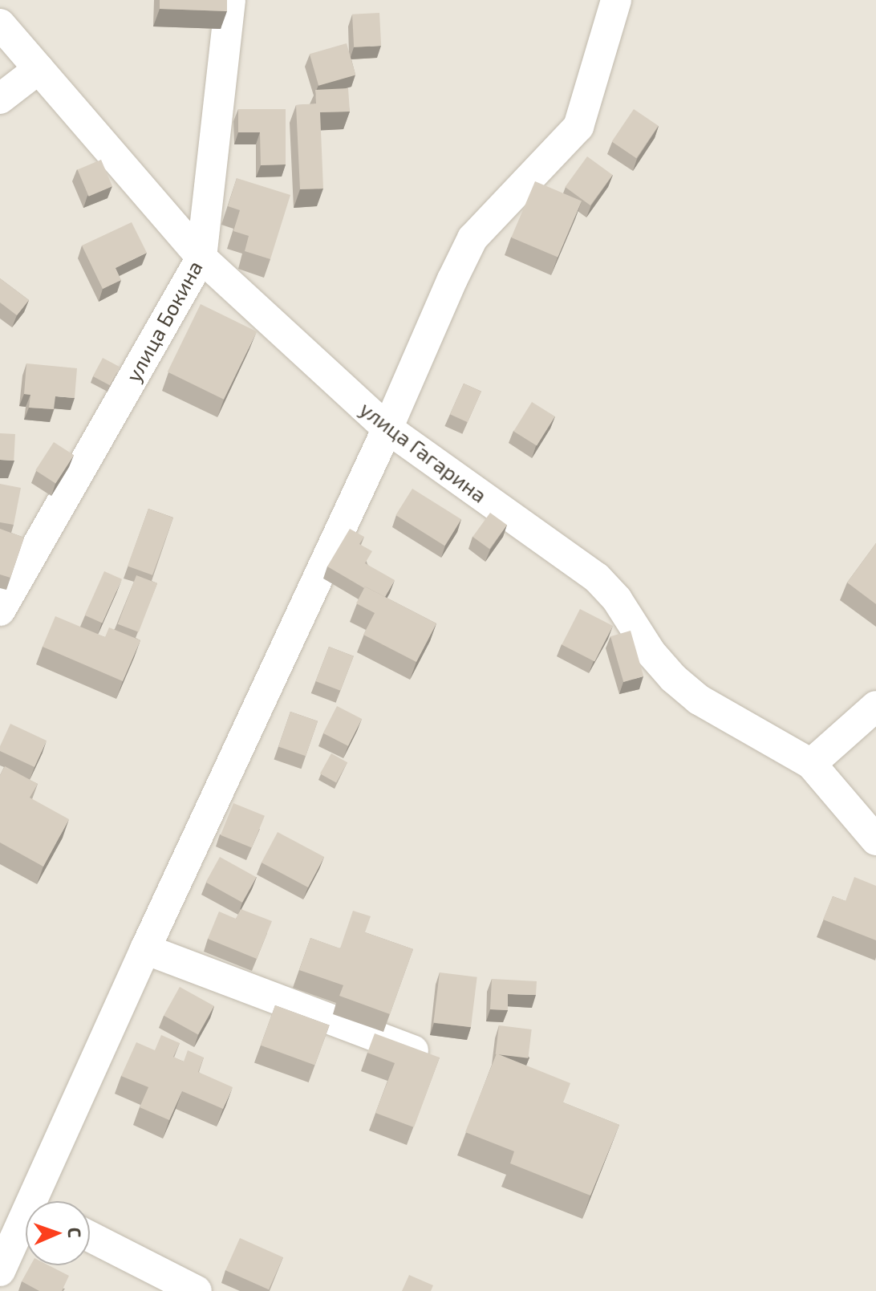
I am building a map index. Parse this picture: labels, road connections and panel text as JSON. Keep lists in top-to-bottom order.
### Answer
{
  "streets": {
    "street": ["улица Бокина", "улица Гагарина"]
  },
  "crossings": [
    ["улица Бокина", "улица Гагарина"]
  ],
  "north": "right"
}
